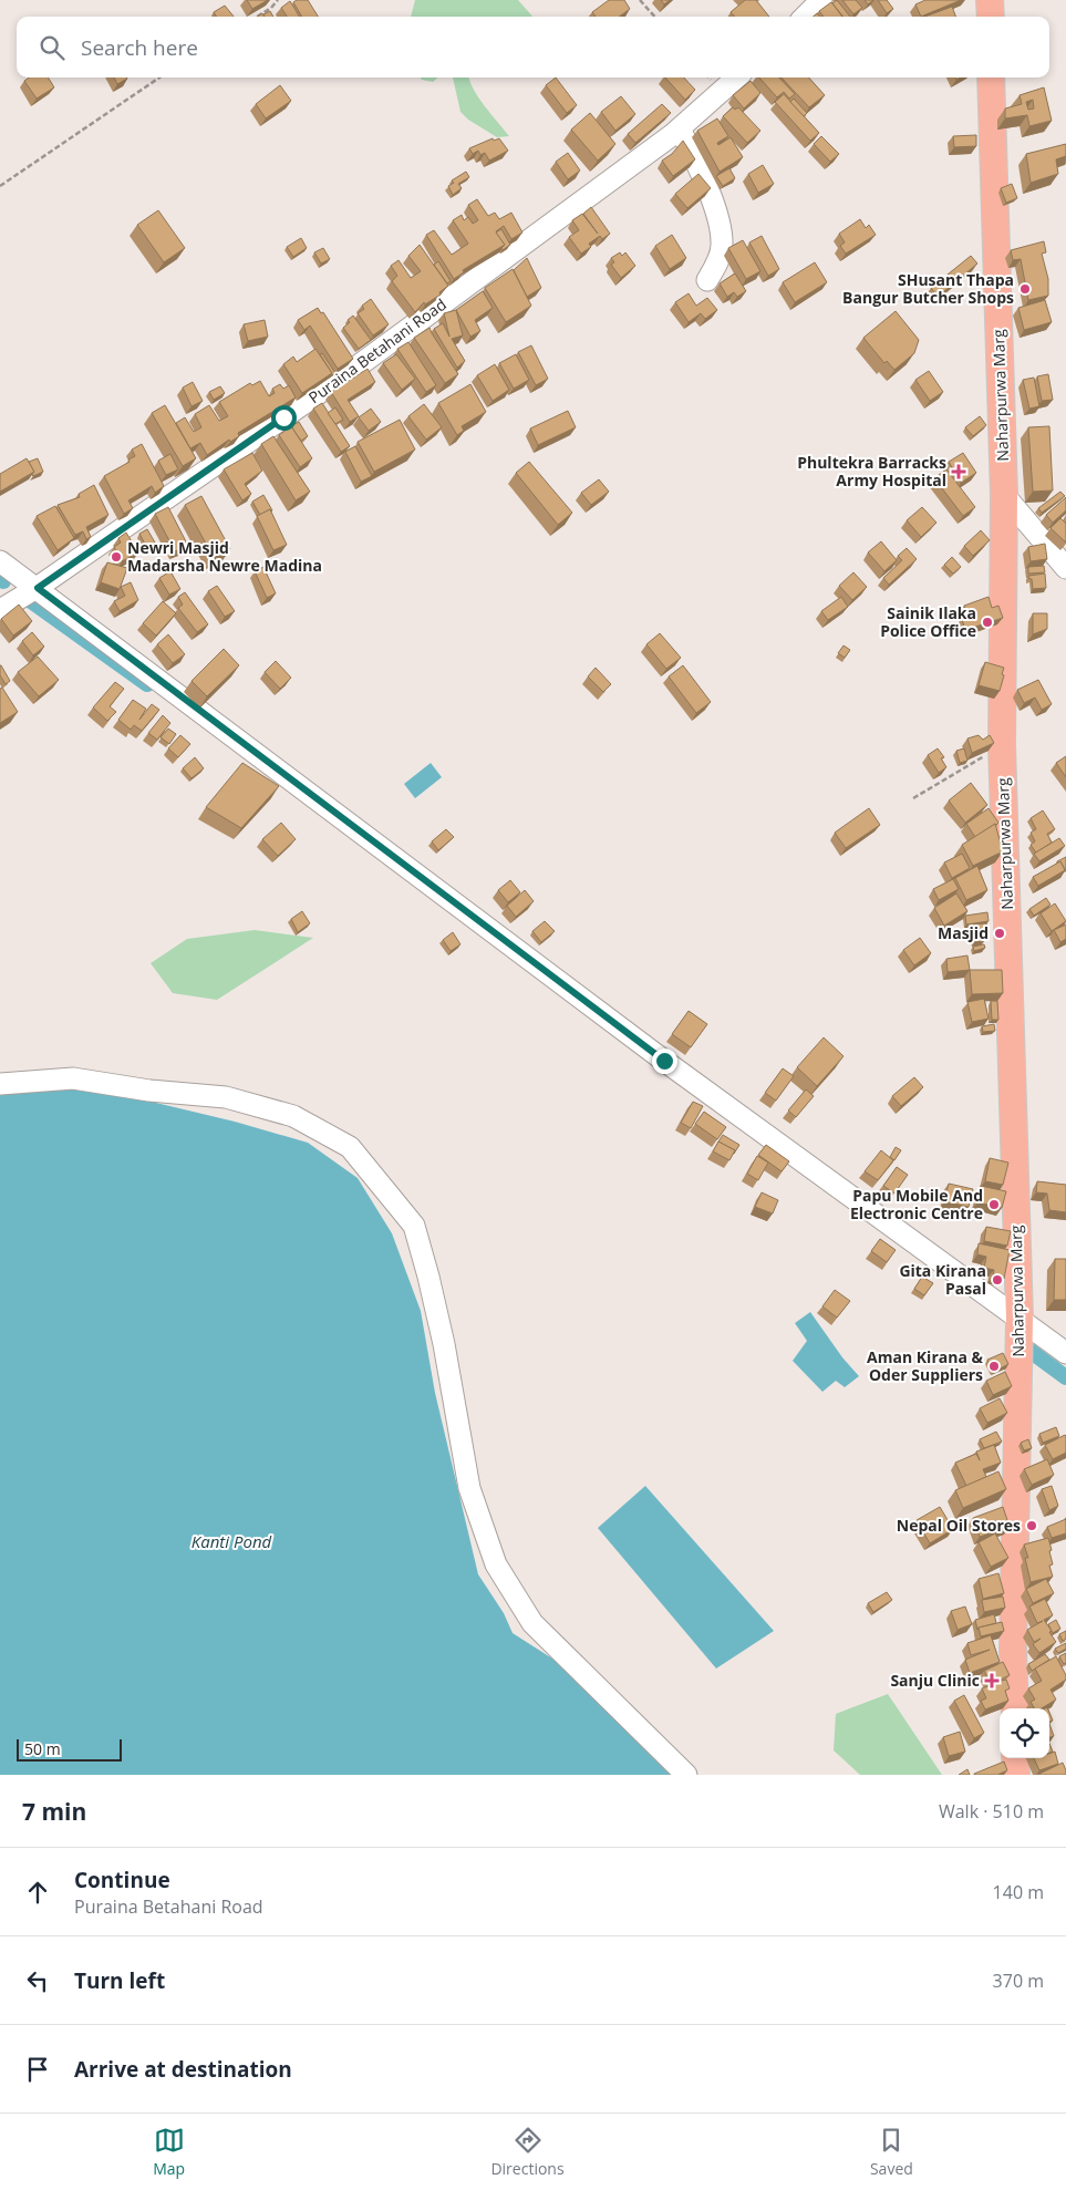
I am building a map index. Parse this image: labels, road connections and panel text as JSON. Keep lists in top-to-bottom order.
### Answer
{
  "streets": {
    "main road": ["Naharpurwa Marg"],
    "street": ["Puraina Betahani Road"]
  },
  "water": ["Kanti Pond"],
  "places": {
    "other": [
      "SHusant Thapa Bangur Butcher Shops",
      "Newri Masjid Madarsha Newre Madina",
      "Sainik Ilaka Police Office",
      "Masjid",
      "Papu Mobile And Electronic Centre",
      "Gita Kirana Pasal",
      "Aman Kirana & Oder Suppliers",
      "Nepal Oil Stores"
    ],
    "health": ["Phultekra Barracks Army Hospital", "Sanju Clinic"]
  },
  "scale_bar": "50 m",
  "page": {
    "search": "Search here",
    "scale": "50 m",
    "heading": ["7 min", "Walk · 510 m"],
    "list": [
      ["Continue", "Puraina Betahani Road", "140 m"],
      ["Turn left", "370 m"],
      "Arrive at destination"
    ],
    "nav": ["Map", "Directions", "Saved"]
  }
}
